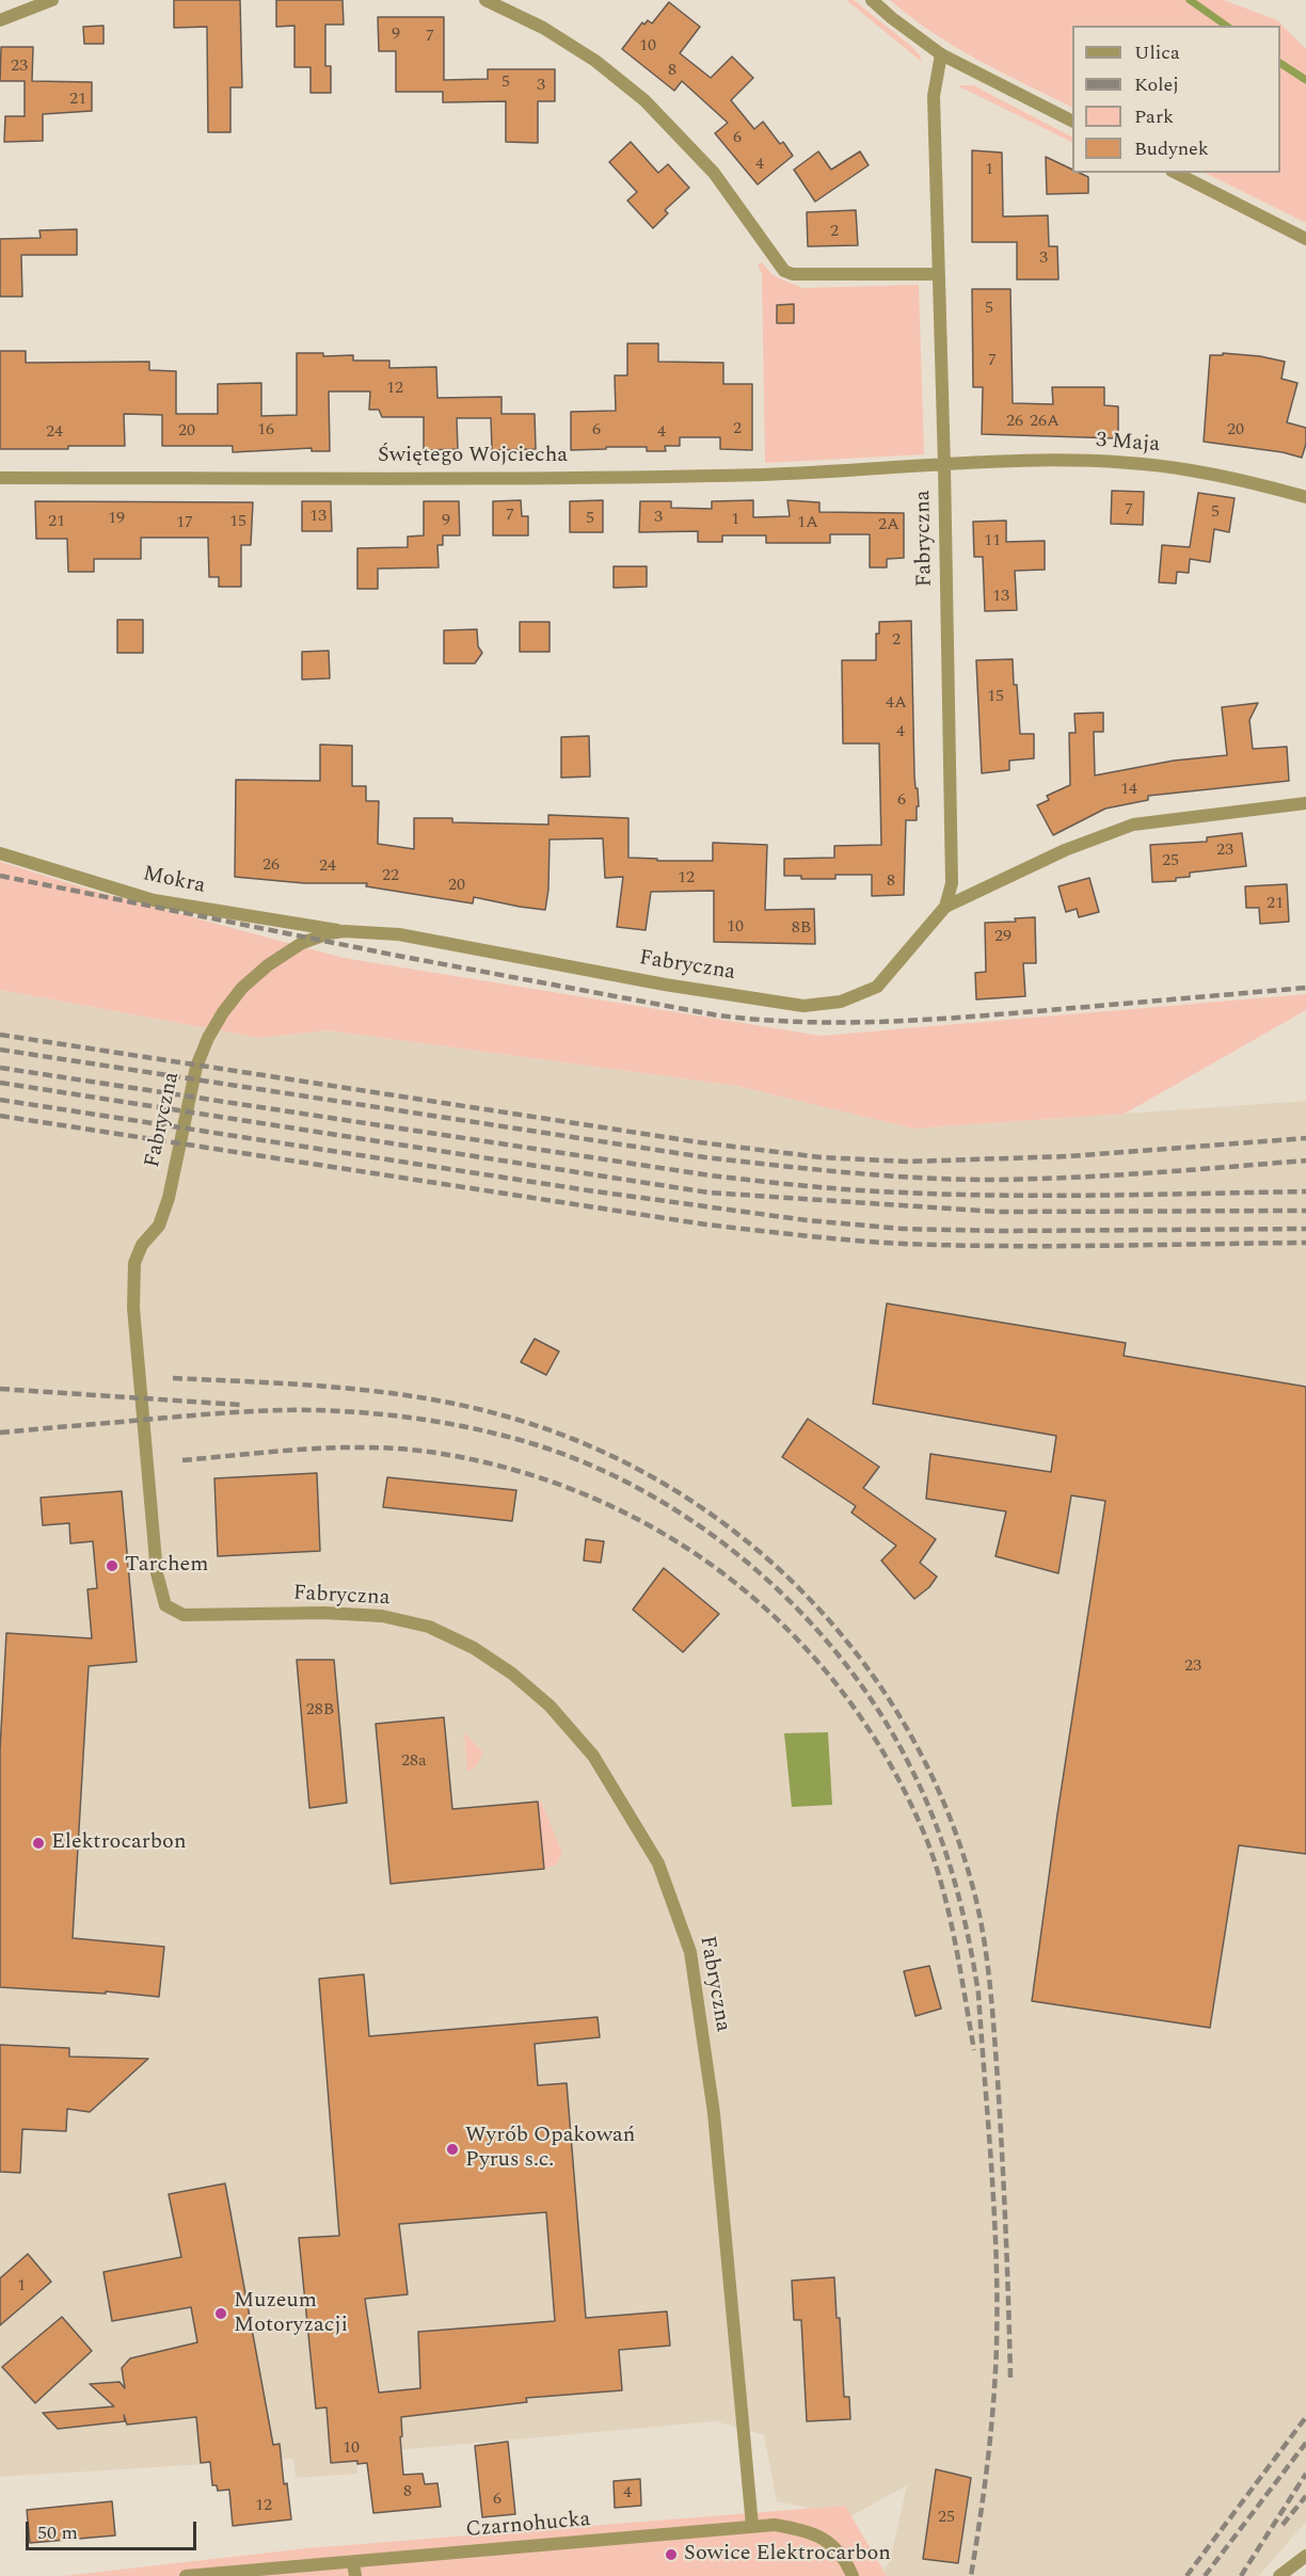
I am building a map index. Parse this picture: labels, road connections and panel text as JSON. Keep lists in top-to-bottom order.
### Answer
{
  "streets": {
    "street": [
      "3 Maja",
      "Świętego Wojciecha",
      "Fabryczna",
      "Mokra",
      "Czarnohucka"
    ]
  },
  "crossings": [
    ["3 Maja", "Świętego Wojciecha"],
    ["3 Maja", "Fabryczna"],
    ["Świętego Wojciecha", "Fabryczna"],
    ["Fabryczna", "Mokra"],
    ["Fabryczna", "Czarnohucka"]
  ],
  "places": [
    "Tarchem",
    "Elektrocarbon",
    "Wyrób Opakowań Pyrus s.c.",
    "Muzeum Motoryzacji",
    "Sowice Elektrocarbon"
  ],
  "house_numbers": [
    "9",
    "7",
    "10",
    "23",
    "8",
    "5",
    "3",
    "21",
    "6",
    "4",
    "1",
    "2",
    "3",
    "5",
    "7",
    "12",
    "26",
    "26A",
    "2",
    "16",
    "6",
    "20",
    "20",
    "24",
    "4",
    "7",
    "5",
    "7",
    "13",
    "3",
    "19",
    "5",
    "1",
    "9",
    "21",
    "15",
    "17",
    "1A",
    "2A",
    "11",
    "13",
    "2",
    "15",
    "4A",
    "4",
    "14",
    "6",
    "23",
    "25",
    "26",
    "24",
    "22",
    "12",
    "8",
    "20",
    "21",
    "10",
    "8B",
    "29",
    "23",
    "28B",
    "28a",
    "1",
    "10",
    "8",
    "4",
    "6",
    "12",
    "25"
  ],
  "legend": [
    "Ulica",
    "Kolej",
    "Park",
    "Budynek"
  ],
  "scale_bar": "50 m"
}
